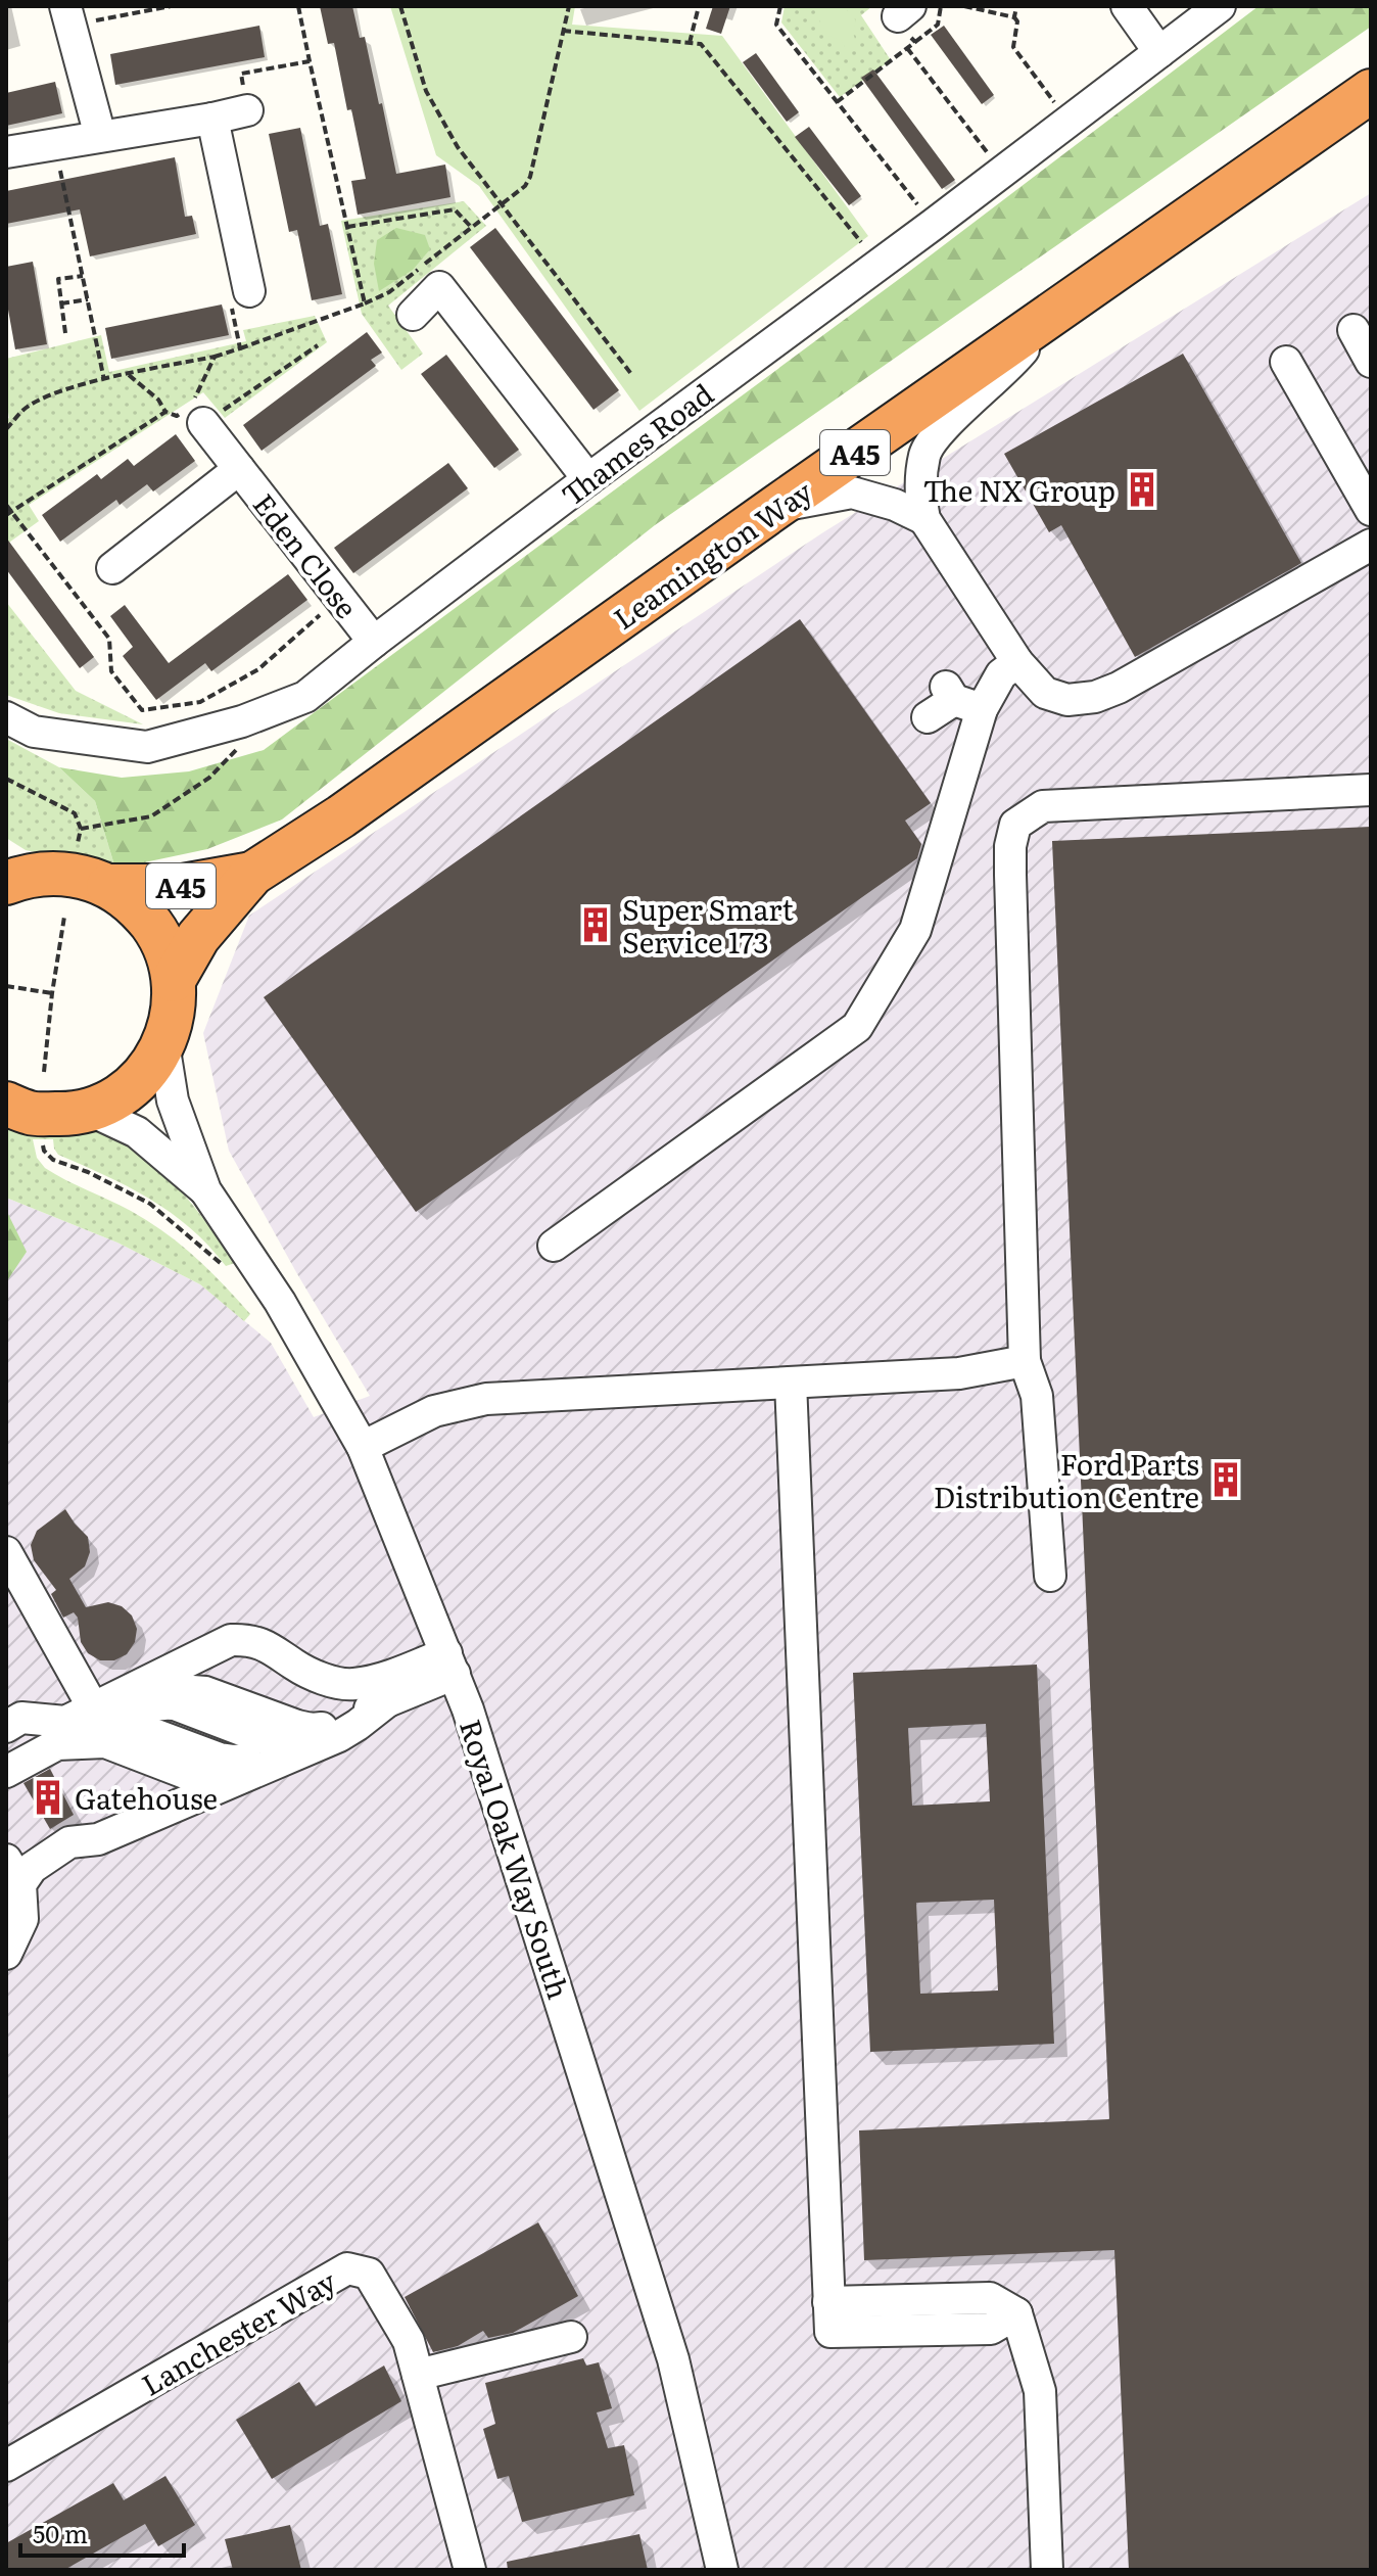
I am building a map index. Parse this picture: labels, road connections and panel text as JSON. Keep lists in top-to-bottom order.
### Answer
{
  "streets": {
    "highway": ["A45", "Leamington Way"],
    "street": [
      "Thames Road",
      "Eden Close",
      "Royal Oak Way South",
      "Lanchester Way"
    ]
  },
  "crossings": [
    ["Thames Road", "Eden Close"]
  ],
  "places": {
    "building": [
      "The NX Group",
      "Super Smart Service 173",
      "Ford Parts Distribution Centre",
      "Gatehouse"
    ]
  },
  "scale_bar": "50 m"
}
